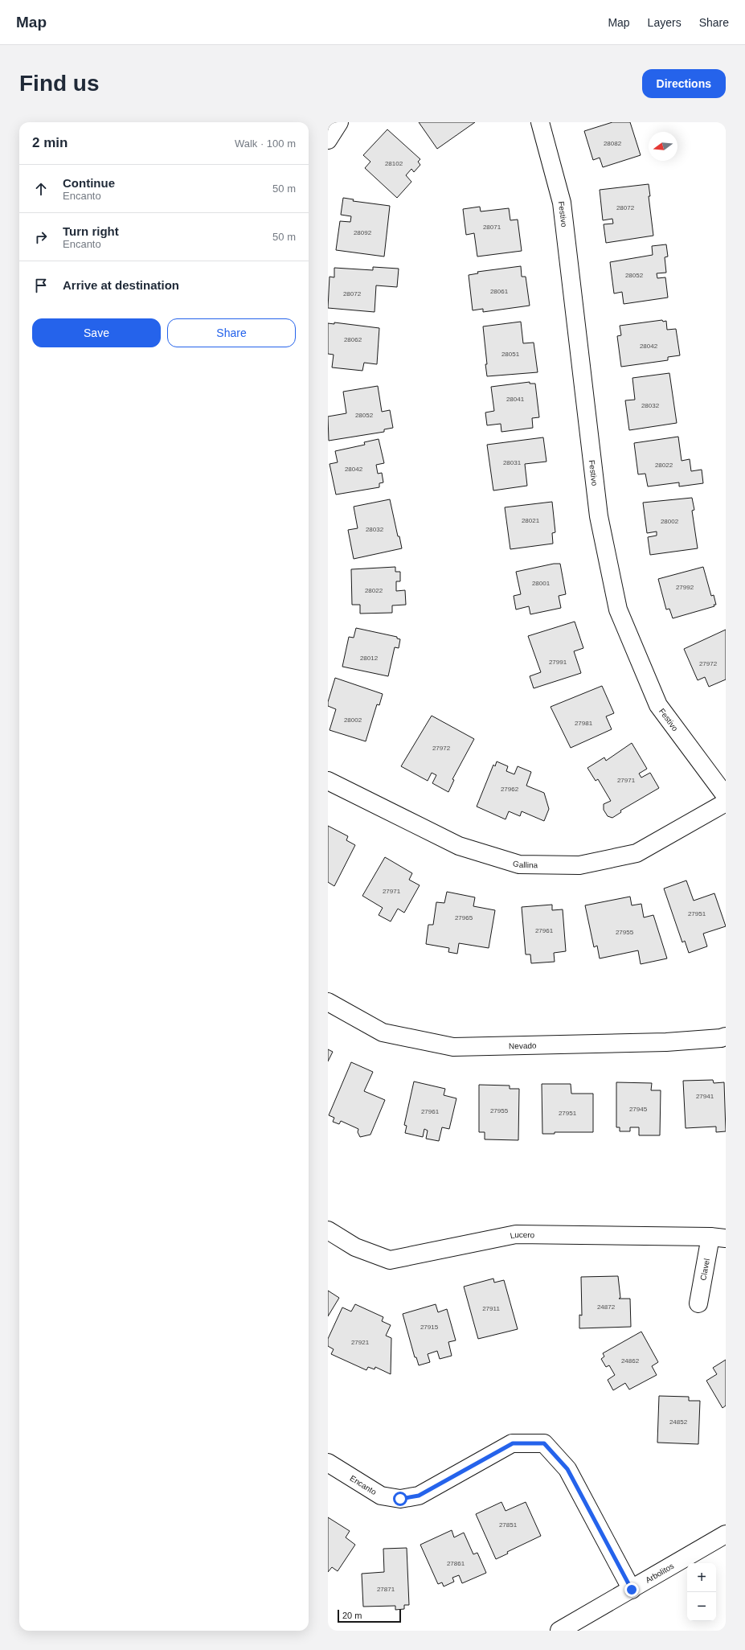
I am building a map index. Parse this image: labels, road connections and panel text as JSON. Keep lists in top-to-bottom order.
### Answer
{
  "streets": {
    "street": [
      "Festivo",
      "Gallina",
      "Nevado",
      "Lucero",
      "Clavel",
      "Encanto",
      "Arbolitos"
    ]
  },
  "crossings": [
    ["Lucero", "Clavel"],
    ["Encanto", "Arbolitos"]
  ],
  "house_numbers": [
    "28082",
    "28102",
    "28072",
    "28071",
    "28092",
    "28052",
    "28061",
    "28072",
    "28062",
    "28042",
    "28051",
    "28041",
    "28032",
    "28052",
    "28031",
    "28022",
    "28042",
    "28021",
    "28002",
    "28032",
    "28001",
    "27992",
    "28022",
    "28012",
    "27991",
    "27972",
    "28002",
    "27981",
    "27972",
    "27971",
    "27962",
    "27971",
    "27951",
    "27965",
    "27961",
    "27955",
    "27941",
    "27945",
    "27955",
    "27961",
    "27951",
    "24872",
    "27911",
    "27915",
    "27921",
    "24862",
    "24852",
    "27851",
    "27861",
    "27871"
  ],
  "scale_bar": "20 m",
  "north": "left",
  "page": {
    "header": "Map",
    "nav": ["Map", "Layers", "Share"],
    "buttons": [
      "Directions",
      ["Save", "Share"]
    ],
    "title": "Find us",
    "heading": ["2 min", "Walk · 100 m"],
    "list": [
      ["Continue", "Encanto", "50 m"],
      ["Turn right", "Encanto", "50 m"],
      "Arrive at destination"
    ],
    "map_buttons": ["+", "−"],
    "scale": "20 m"
  }
}
